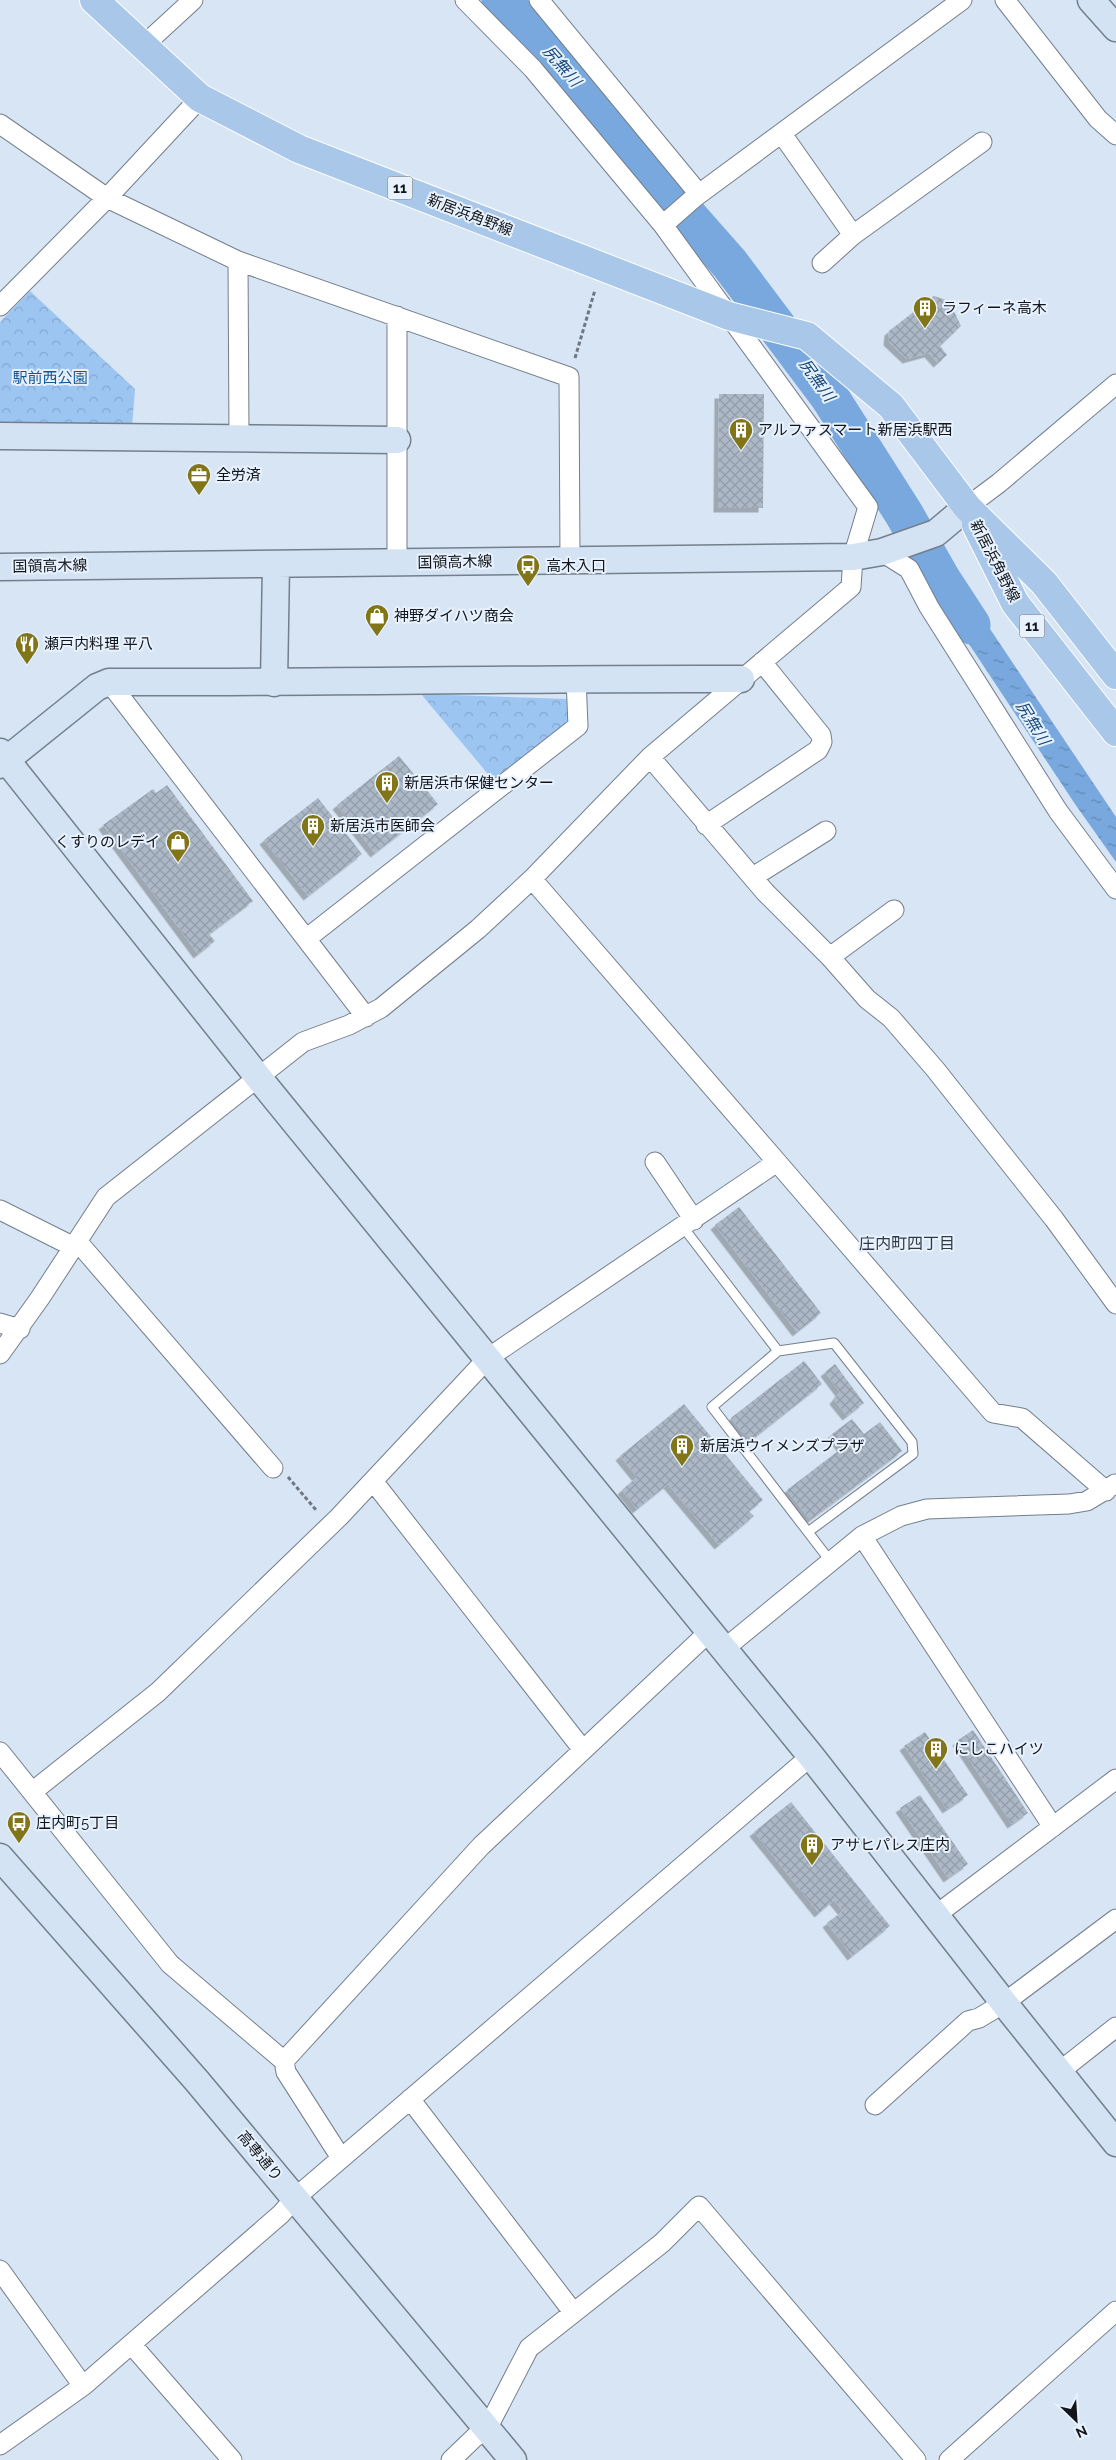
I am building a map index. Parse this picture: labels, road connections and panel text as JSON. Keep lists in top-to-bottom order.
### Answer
{
  "streets": {
    "main road": ["11", "新居浜角野線"],
    "street": ["国領高木線", "高専通り"]
  },
  "crossings": [
    ["新居浜角野線", "国領高木線"]
  ],
  "districts": ["庄内町四丁目"],
  "water": ["尻無川"],
  "parks": ["駅前西公園"],
  "places": {
    "building": [
      "ラフィーネ高木",
      "アルファスマート新居浜駅西",
      "新居浜市保健センター",
      "新居浜市医師会",
      "新居浜ウイメンズプラザ",
      "にしこハイツ",
      "アサヒパレス庄内"
    ],
    "office": ["全労済"],
    "bus stop": ["高木入口", "庄内町5丁目"],
    "shop": ["神野ダイハツ商会", "くすりのレデイ"],
    "restaurant": ["瀬戸内料理 平八"]
  },
  "north": "bottom right"
}
